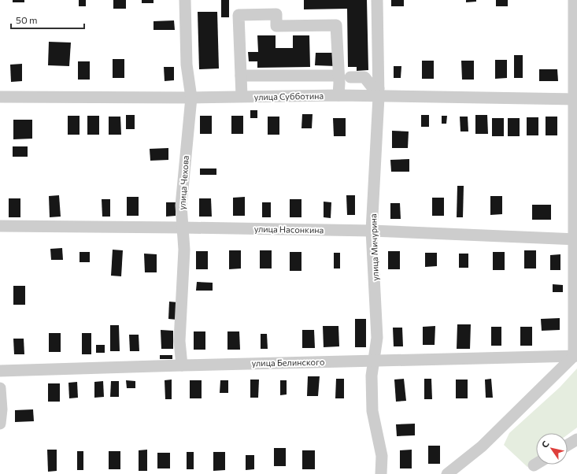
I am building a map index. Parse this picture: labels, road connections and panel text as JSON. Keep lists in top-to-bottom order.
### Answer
{
  "streets": {
    "street": [
      "улица Субботина",
      "улица Чехова",
      "улица Насонкина",
      "улица Мичурина",
      "улица Белинского"
    ]
  },
  "crossings": [
    ["улица Субботина", "улица Чехова"],
    ["улица Субботина", "улица Мичурина"],
    ["улица Чехова", "улица Насонкина"],
    ["улица Чехова", "улица Белинского"],
    ["улица Насонкина", "улица Мичурина"],
    ["улица Мичурина", "улица Белинского"]
  ],
  "scale_bar": "50 m",
  "north": "top left"
}
